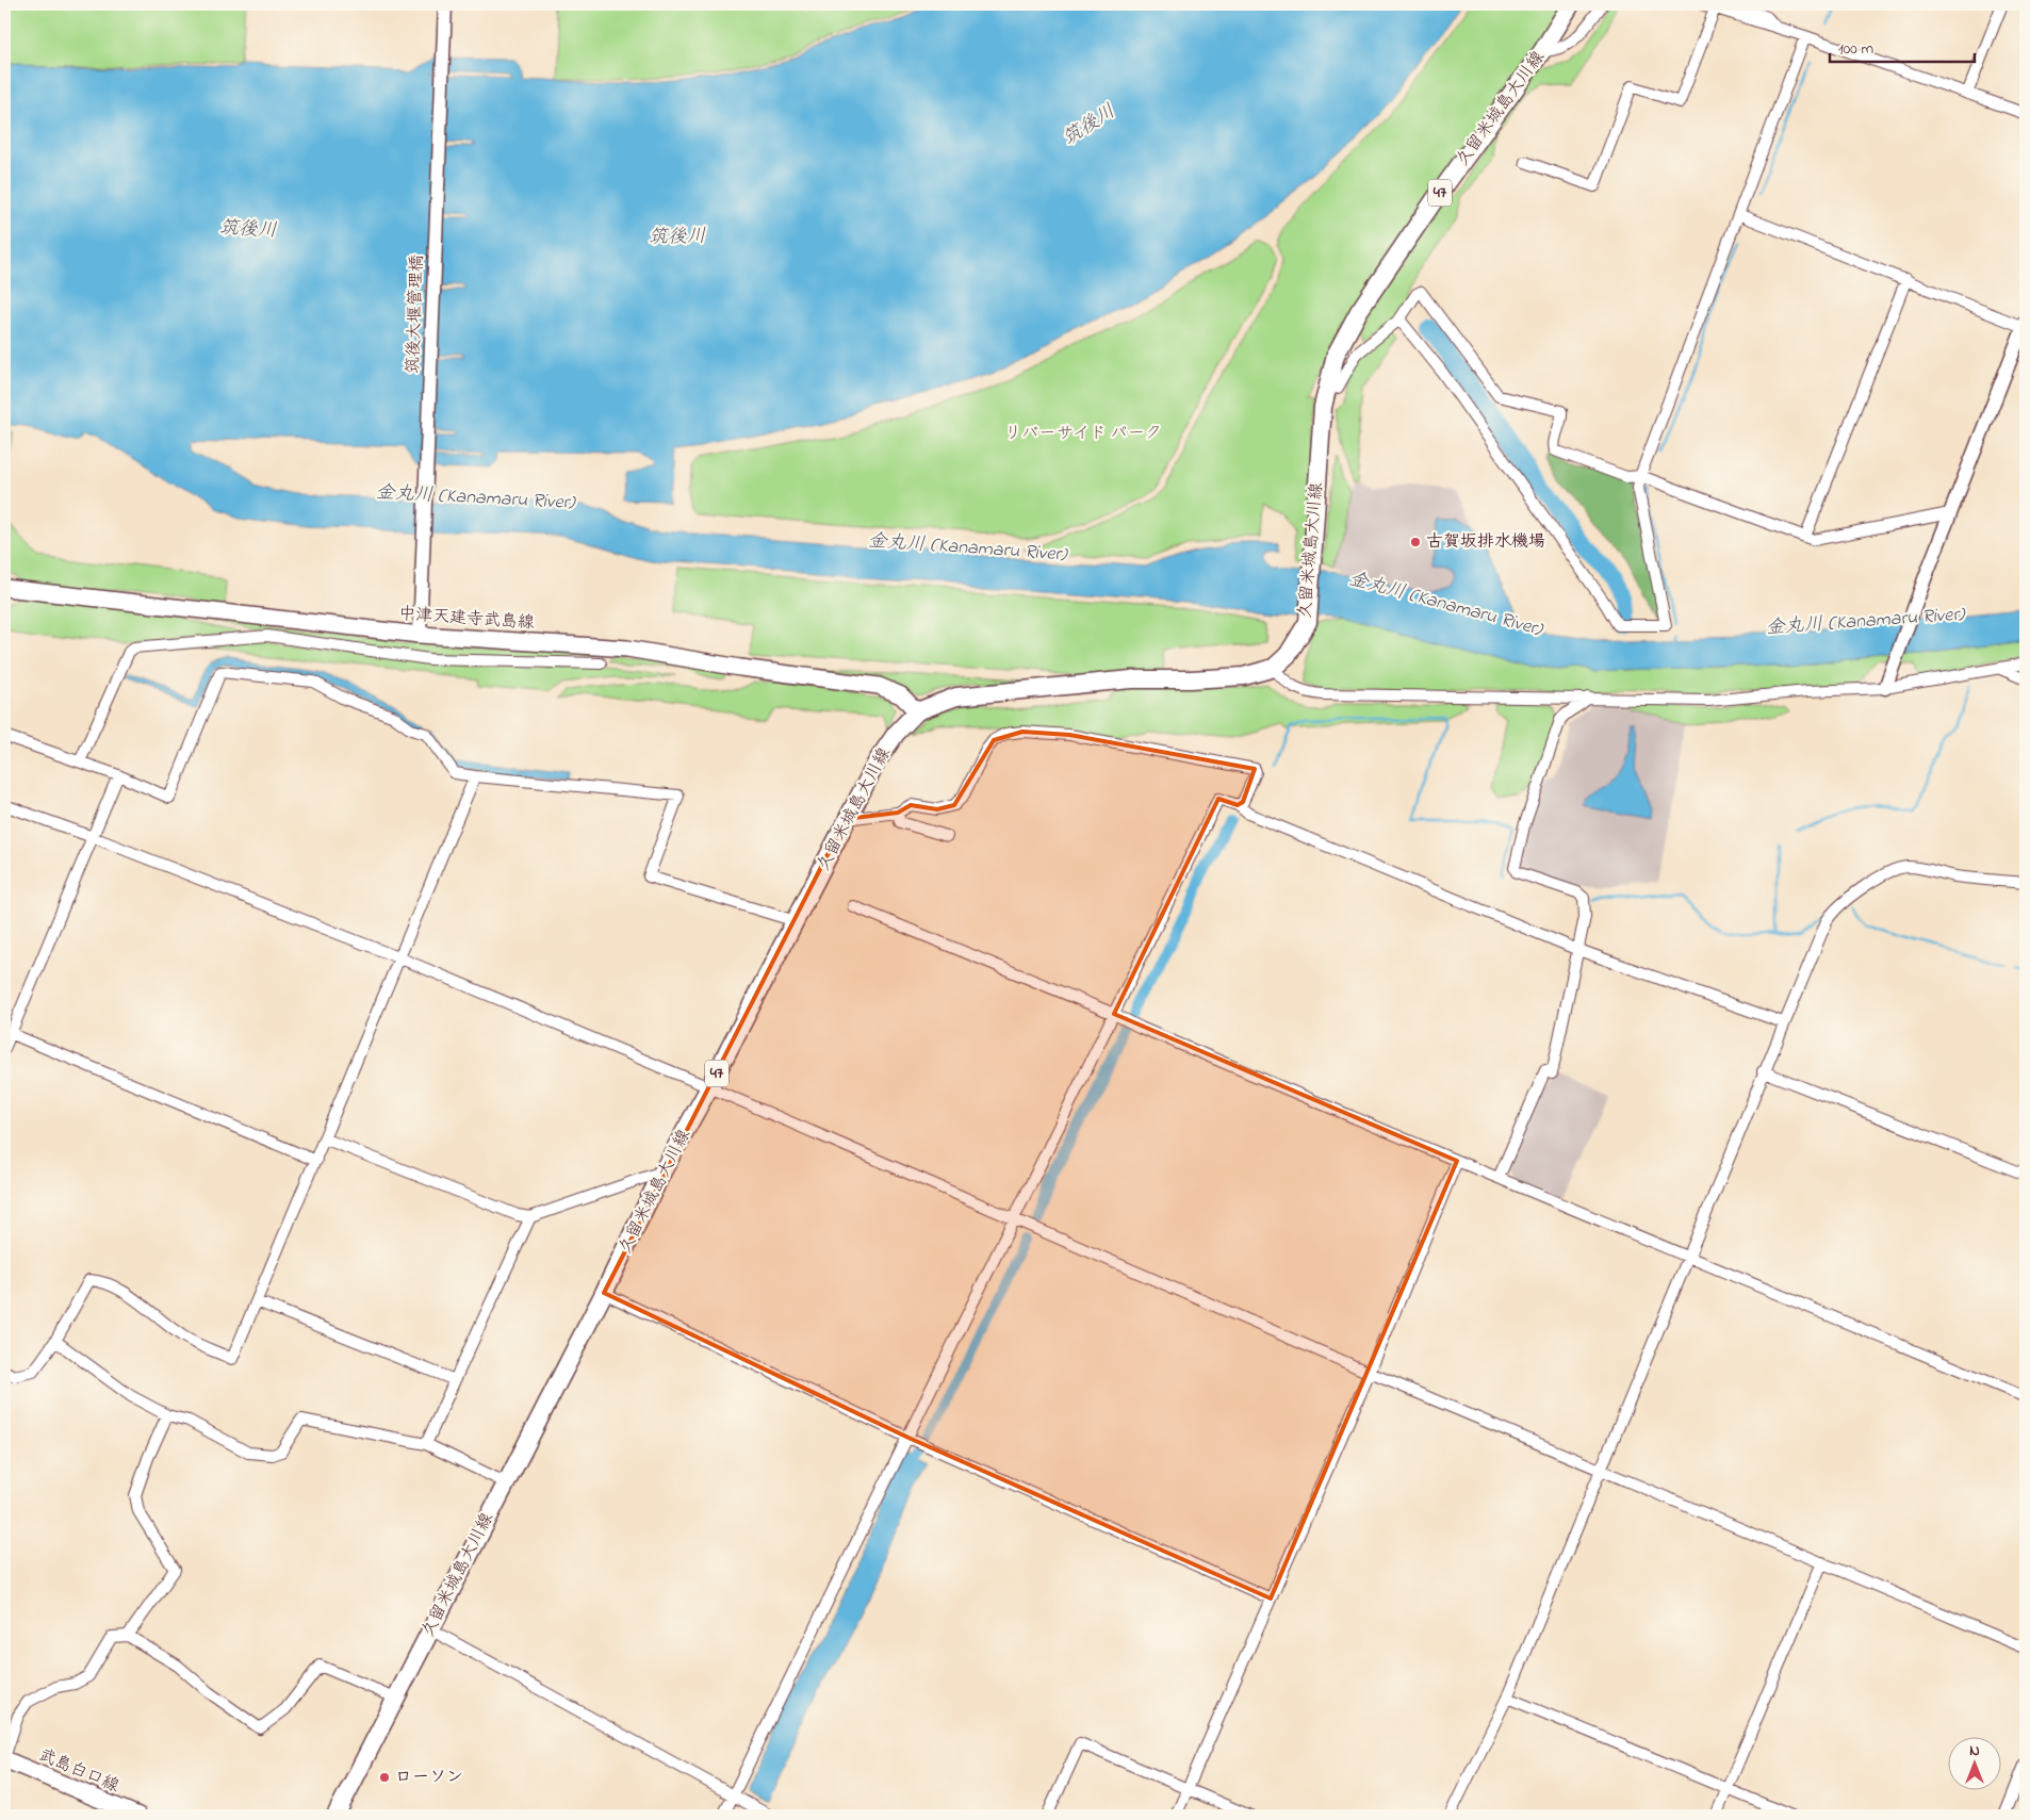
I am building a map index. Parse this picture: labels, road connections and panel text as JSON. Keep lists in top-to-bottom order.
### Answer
{
  "streets": {
    "main road": [
      "久留米城島大川線",
      "47",
      "中津天建寺武島線",
      "武島白口線"
    ],
    "street": ["筑後大堰管理橋"]
  },
  "crossings": [
    ["久留米城島大川線", "中津天建寺武島線"],
    ["筑後大堰管理橋", "中津天建寺武島線"]
  ],
  "water": ["筑後川", "金丸川 (Kanamaru River)"],
  "parks": ["リバーサイド パーク"],
  "places": ["古賀坂排水機場", "ローソン"],
  "scale_bar": "100 m",
  "north": "top"
}
